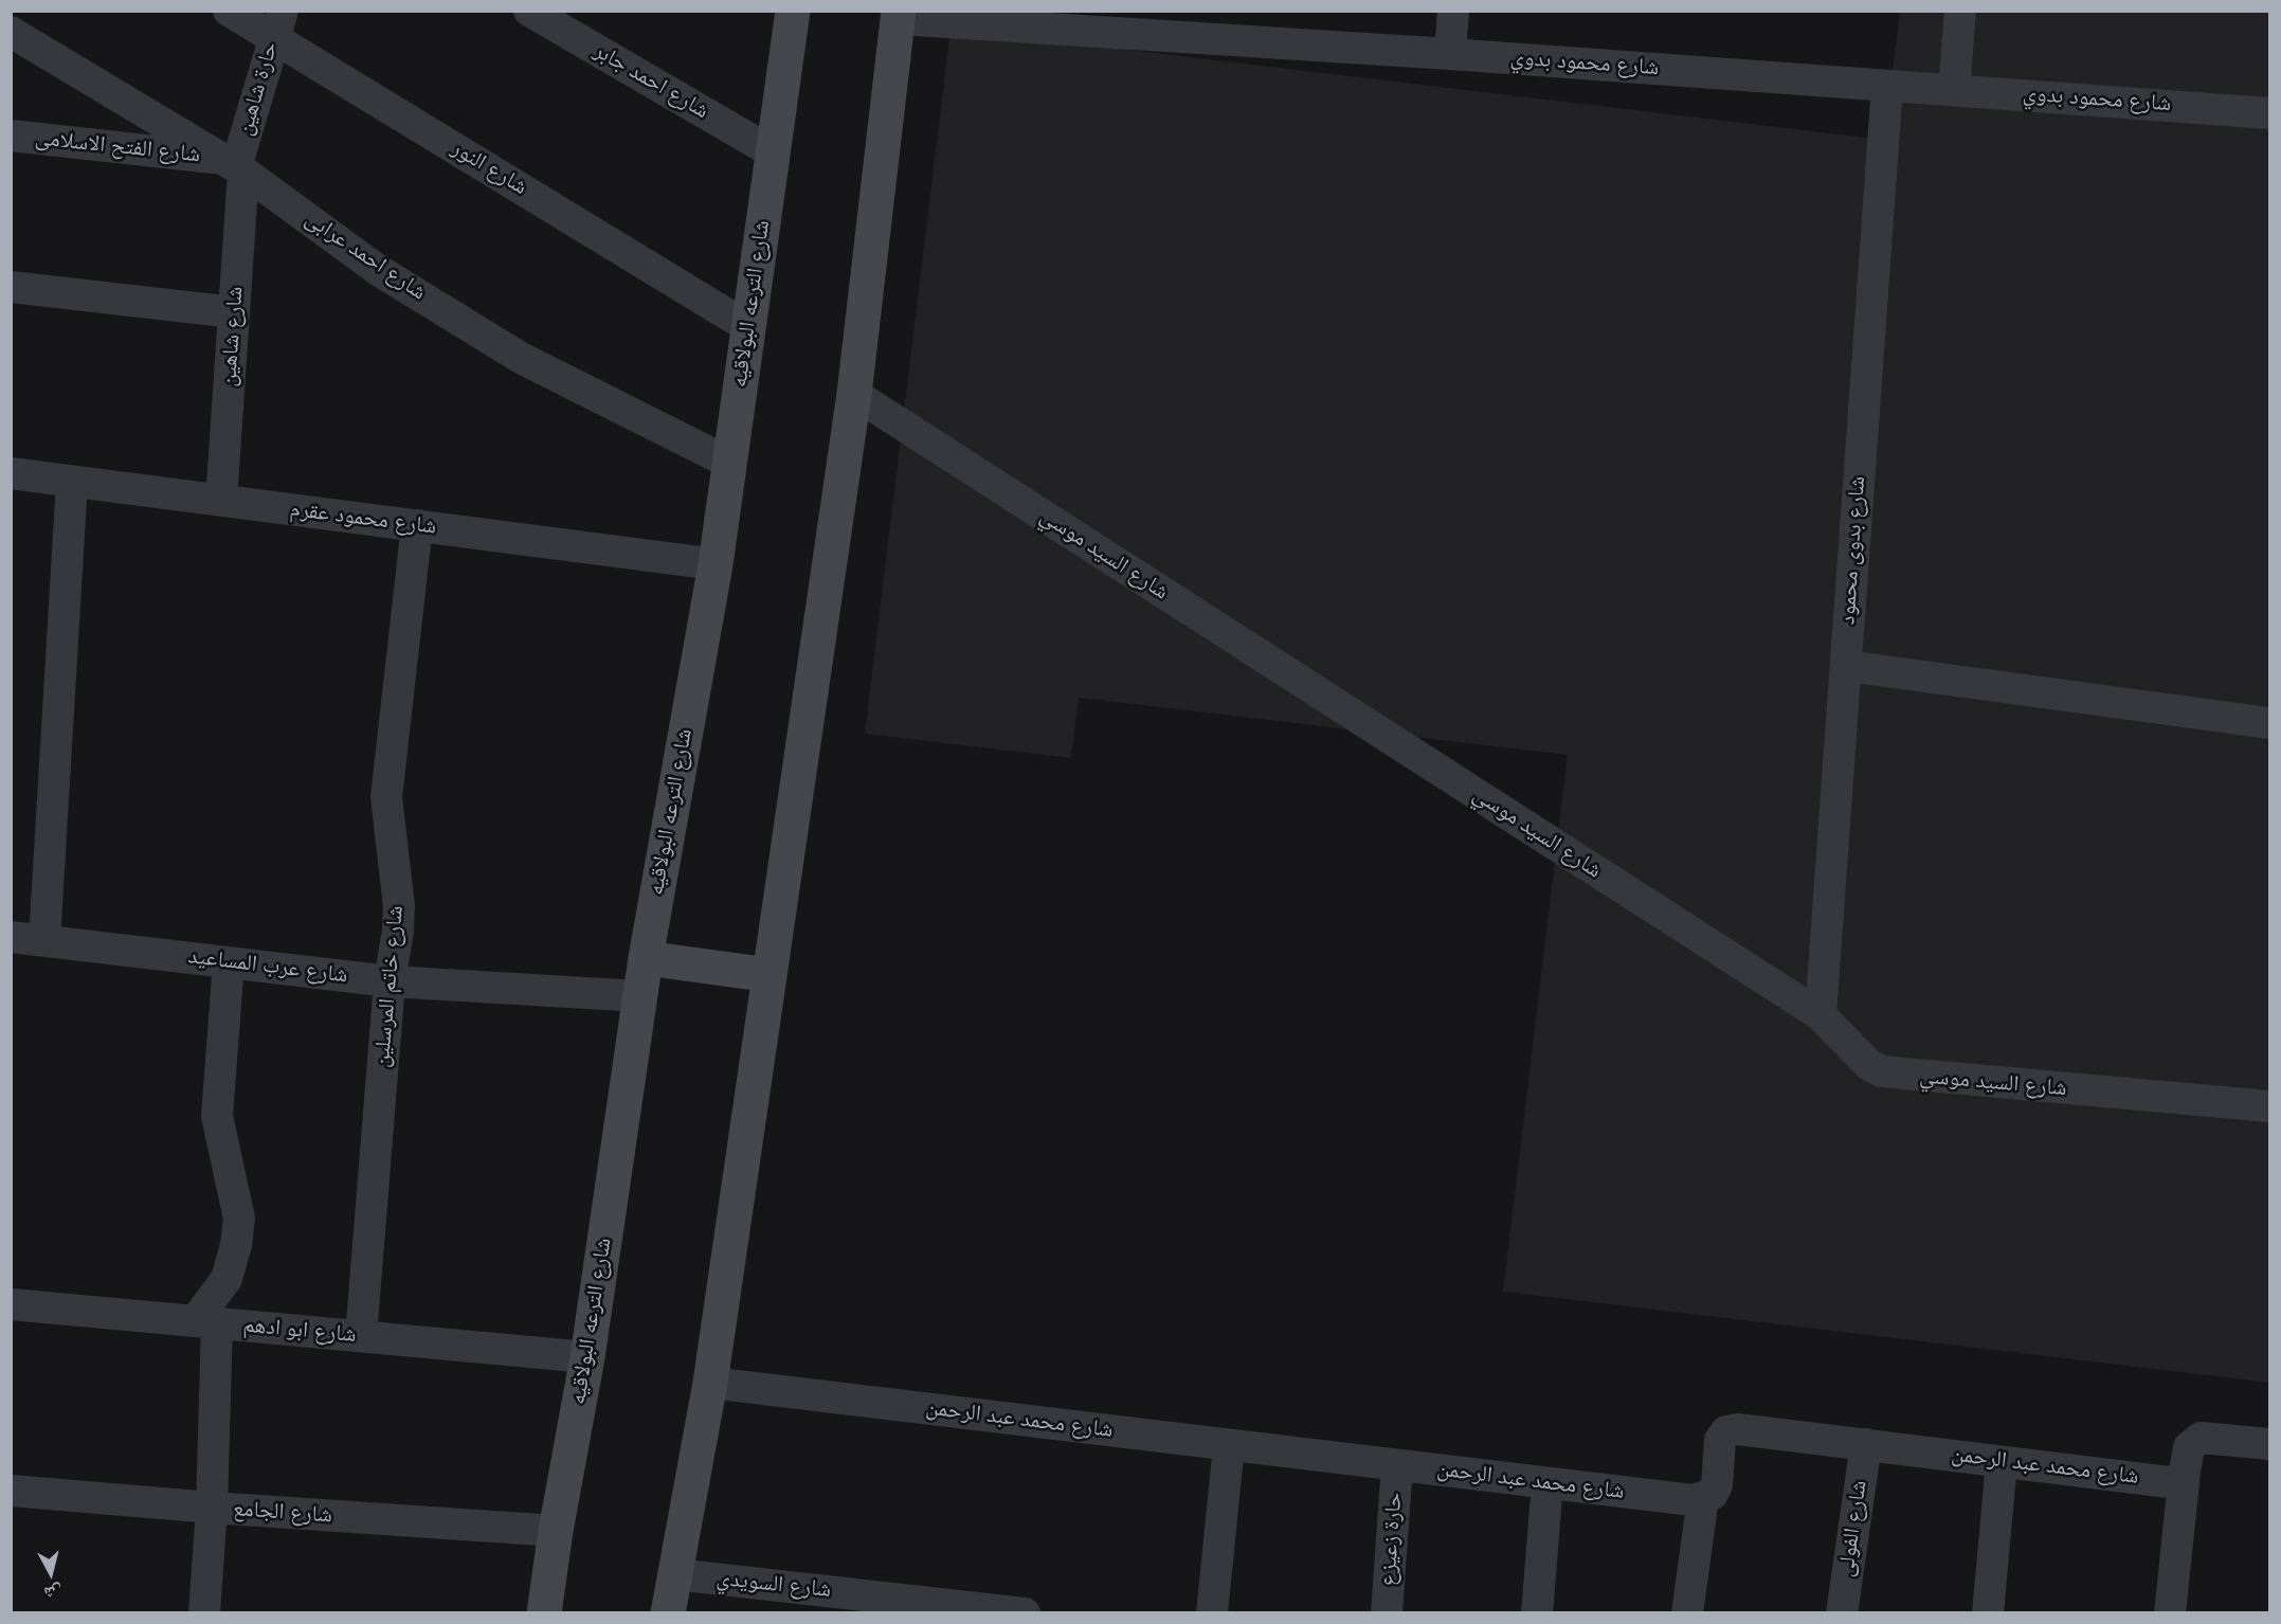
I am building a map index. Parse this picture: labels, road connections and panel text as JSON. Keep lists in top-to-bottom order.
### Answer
{
  "streets": {
    "street": [
      "شارع محمود بدوي",
      "شارع احمد جابر",
      "حارة شاهين",
      "شارع الفتح الاسلامى",
      "شارع النور",
      "شارع احمد عرابى",
      "شارع الترعه البولاقيه",
      "شارع شاهين",
      "شارع محمود عقرم",
      "شارع بدوى محمود",
      "شارع السيد موسي",
      "شارع عرب المساعيد",
      "شارع خاتم المرسلين",
      "شارع ابو ادهم",
      "شارع محمد عبد الرحمن",
      "شارع الجامع",
      "شارع الفولى",
      "حارة زعيزع",
      "شارع السويدي"
    ]
  },
  "crossings": [
    ["شارع محمود بدوي", "شارع بدوى محمود"],
    ["شارع احمد جابر", "شارع الترعه البولاقيه"],
    ["حارة شاهين", "شارع الفتح الاسلامى"],
    ["حارة شاهين", "شارع النور"],
    ["حارة شاهين", "شارع احمد عرابى"],
    ["حارة شاهين", "شارع شاهين"],
    ["شارع الفتح الاسلامى", "شارع احمد عرابى"],
    ["شارع الفتح الاسلامى", "شارع شاهين"],
    ["شارع النور", "شارع الترعه البولاقيه"],
    ["شارع احمد عرابى", "شارع الترعه البولاقيه"],
    ["شارع احمد عرابى", "شارع شاهين"],
    ["شارع الترعه البولاقيه", "شارع محمود عقرم"],
    ["شارع الترعه البولاقيه", "شارع عرب المساعيد"],
    ["شارع الترعه البولاقيه", "شارع ابو ادهم"],
    ["شارع الترعه البولاقيه", "شارع الجامع"],
    ["شارع شاهين", "شارع محمود عقرم"],
    ["شارع محمود عقرم", "شارع خاتم المرسلين"],
    ["شارع بدوى محمود", "شارع السيد موسي"],
    ["شارع عرب المساعيد", "شارع خاتم المرسلين"],
    ["شارع خاتم المرسلين", "شارع ابو ادهم"],
    ["شارع محمد عبد الرحمن", "شارع الفولى"],
    ["شارع محمد عبد الرحمن", "حارة زعيزع"]
  ],
  "north": "bottom"
}
